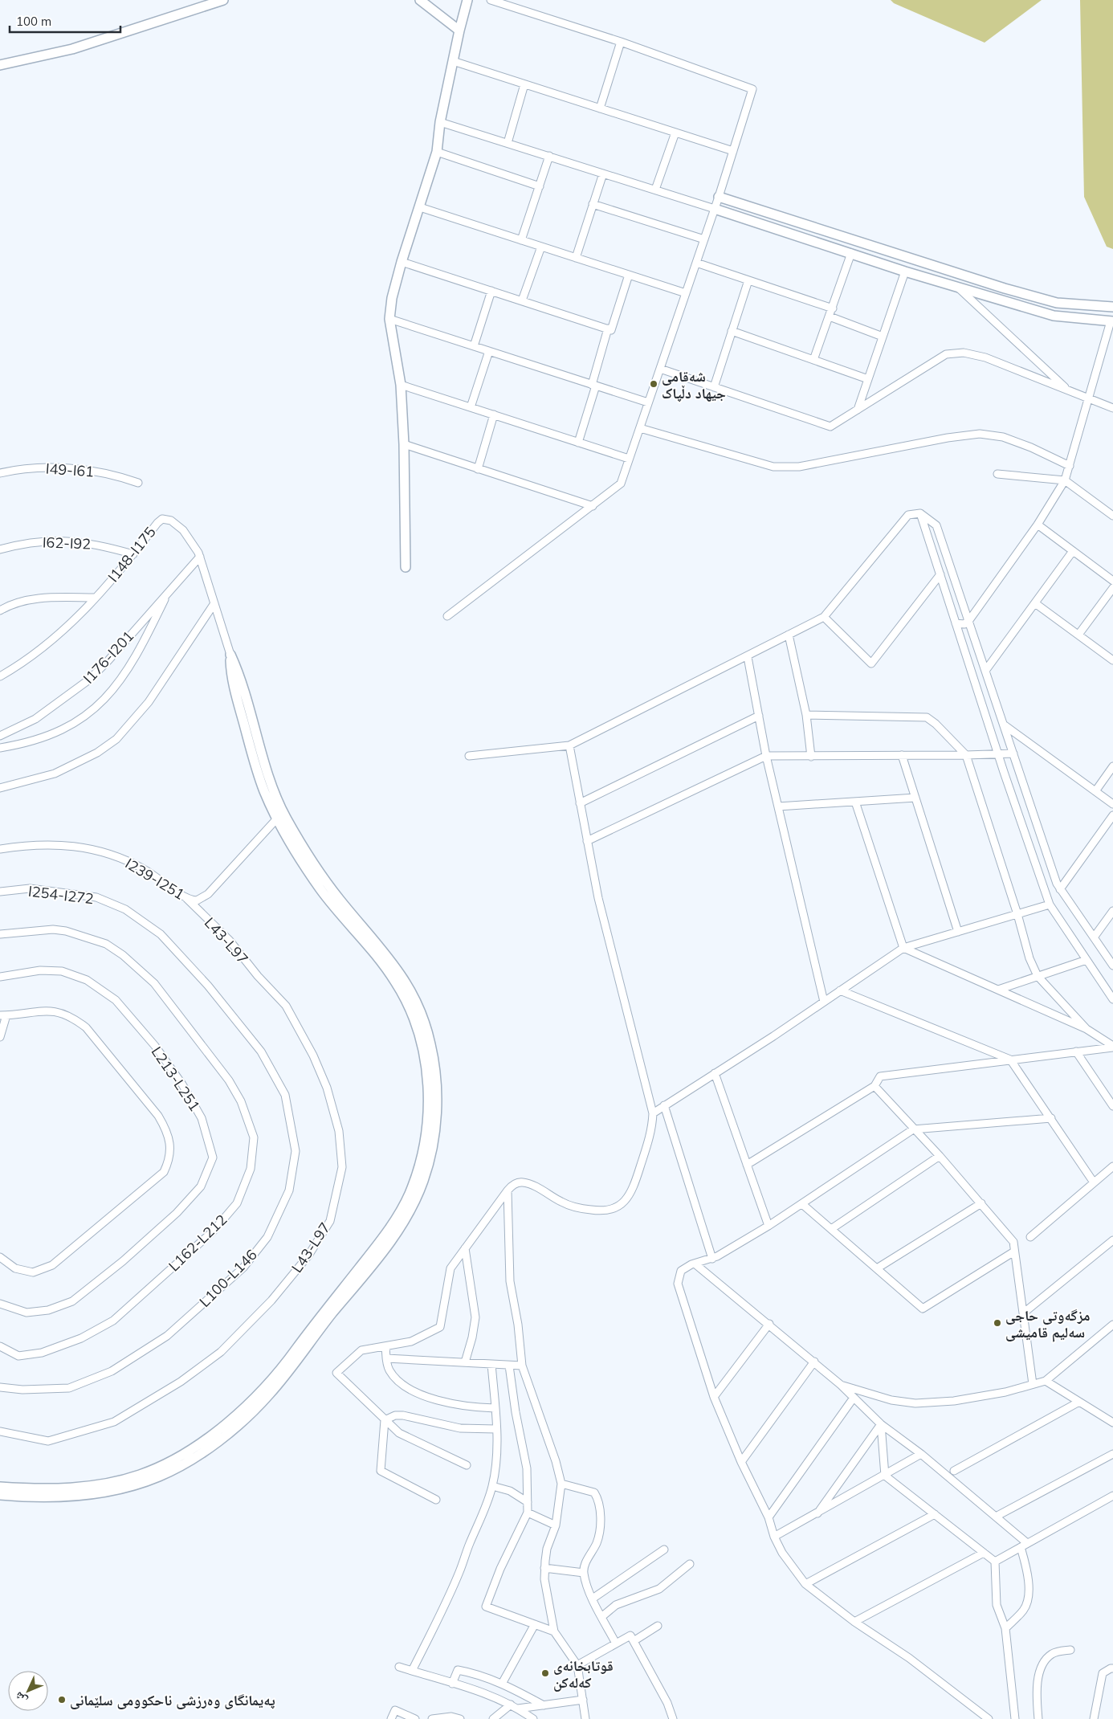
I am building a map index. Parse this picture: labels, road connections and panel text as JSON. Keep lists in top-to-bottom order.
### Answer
{
  "streets": {
    "street": [
      "I49-I61",
      "I62-I92",
      "I148-I175",
      "I176-I201",
      "I239-I251",
      "I254-I272",
      "L43-L97",
      "L213-L251",
      "L162-L212",
      "L100-L146"
    ]
  },
  "crossings": [
    ["I62-I92", "I148-I175"],
    ["I148-I175", "I176-I201"],
    ["I239-I251", "L43-L97"],
    ["I254-I272", "L100-L146"]
  ],
  "places": [
    "شەقامی جیهاد دڵپاک",
    "مزگەوتی حاجی سەلیم قامیشی",
    "قوتابخانەی کەلەکن",
    "پەیمانگای وەرزشی ناحکوومی سلێمانی"
  ],
  "scale_bar": "100 m",
  "north": "bottom left"
}
